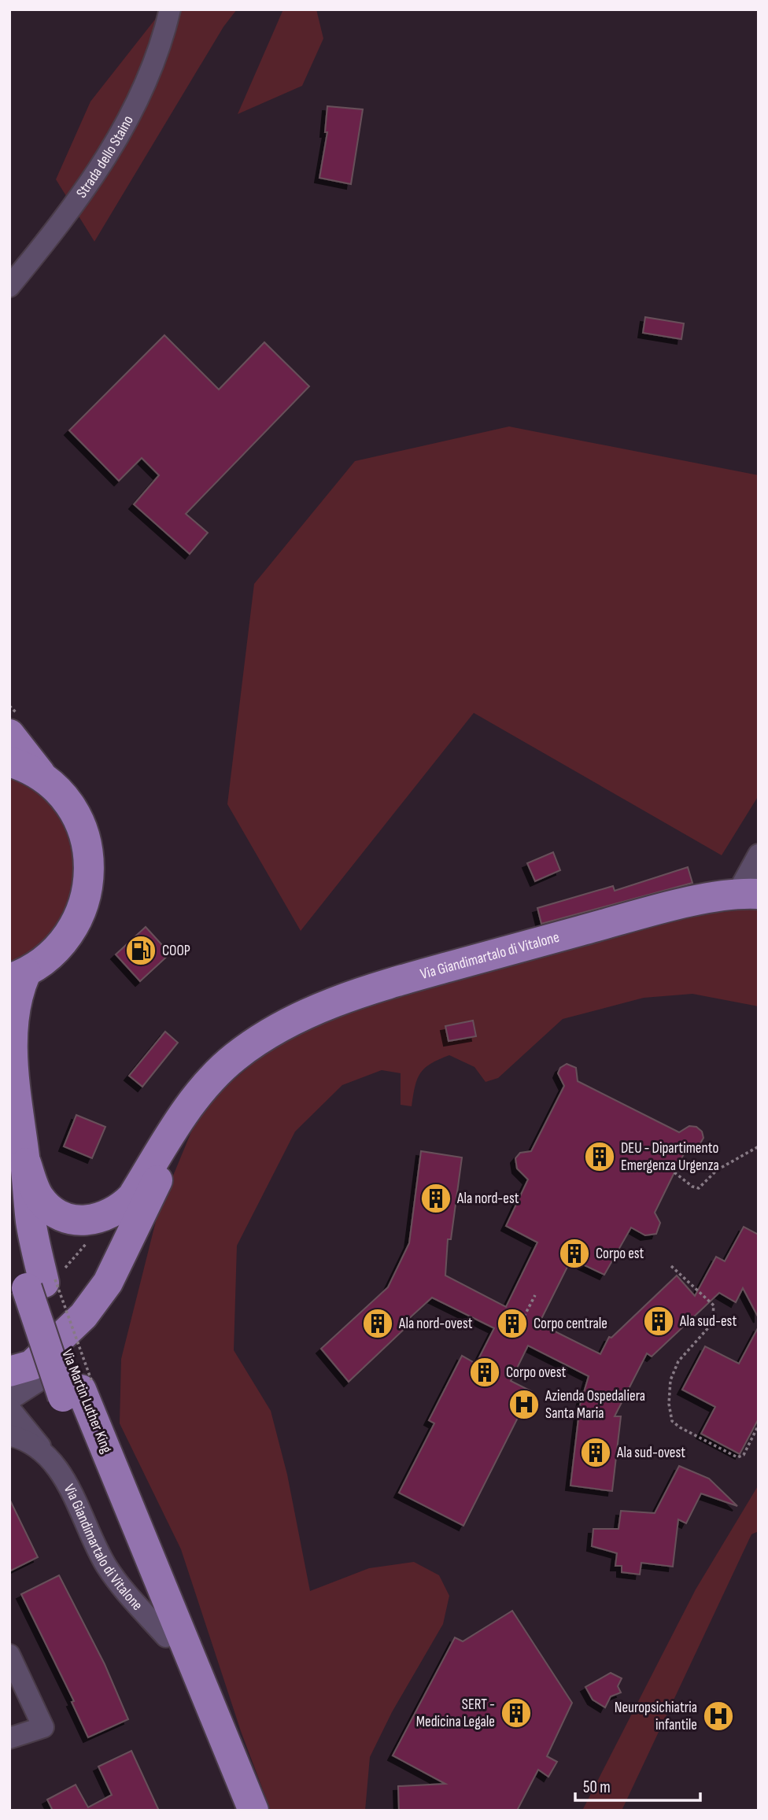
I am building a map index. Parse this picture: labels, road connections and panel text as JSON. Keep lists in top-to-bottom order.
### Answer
{
  "streets": {
    "main road": ["Via Giandimartalo di Vitalone", "Via Martin Luther King"],
    "street": ["Strada dello Staino"]
  },
  "crossings": [
    ["Via Giandimartalo di Vitalone", "Via Martin Luther King"]
  ],
  "places": {
    "fuel station": ["COOP"],
    "building": [
      "DEU - Dipartimento Emergenza Urgenza",
      "Ala nord-est",
      "Corpo est",
      "Ala sud-est",
      "Ala nord-ovest",
      "Corpo centrale",
      "Corpo ovest",
      "Ala sud-ovest",
      "SERT - Medicina Legale"
    ],
    "hospital": ["Azienda Ospedaliera Santa Maria", "Neuropsichiatria infantile"]
  },
  "scale_bar": "50 m"
}
